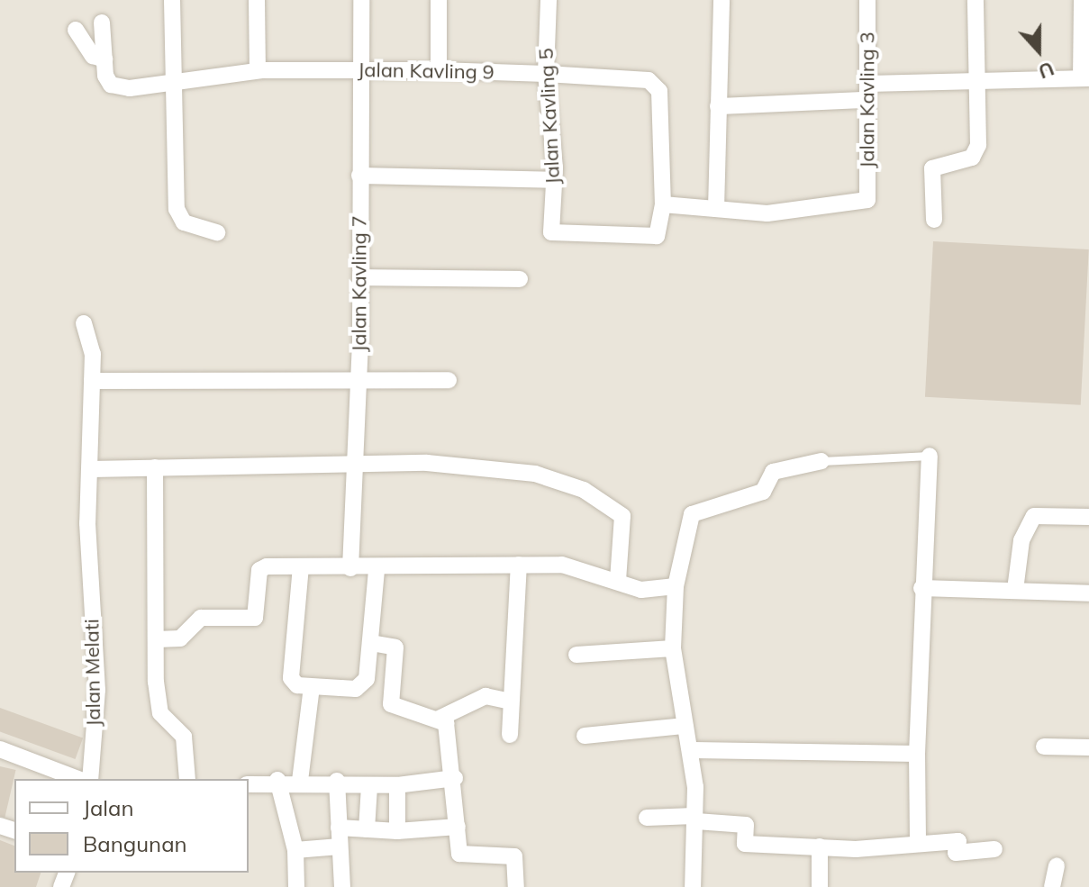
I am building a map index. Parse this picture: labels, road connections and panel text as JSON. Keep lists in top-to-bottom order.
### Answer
{
  "streets": {
    "street": [
      "Jalan Kavling 9",
      "Jalan Kavling 3",
      "Jalan Kavling 5",
      "Jalan Kavling 7",
      "Jalan Melati"
    ]
  },
  "crossings": [
    ["Jalan Kavling 9", "Jalan Kavling 5"],
    ["Jalan Kavling 9", "Jalan Kavling 7"]
  ],
  "legend": ["Jalan", "Bangunan"],
  "north": "bottom"
}
